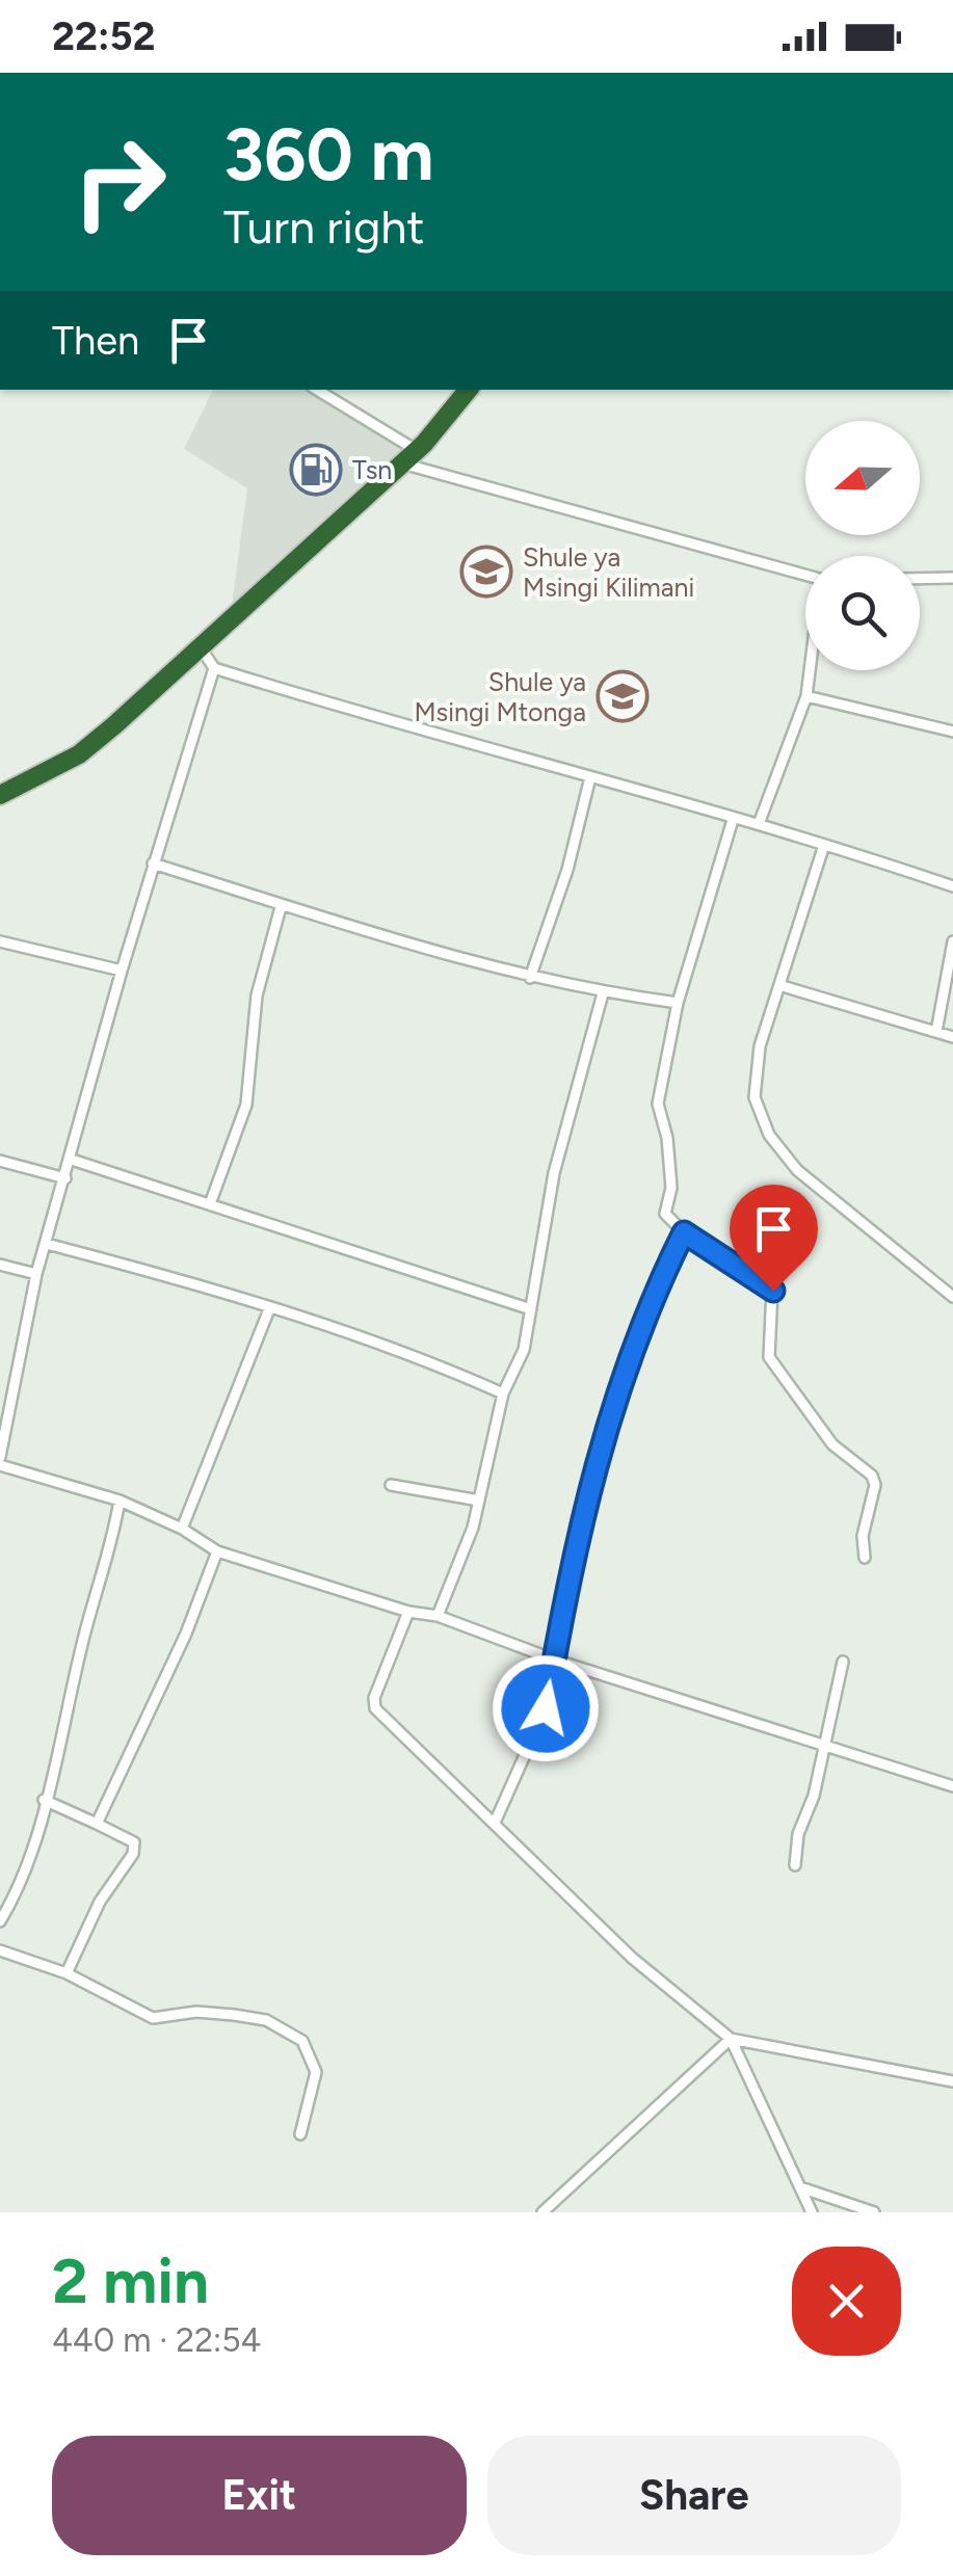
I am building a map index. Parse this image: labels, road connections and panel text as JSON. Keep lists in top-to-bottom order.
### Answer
{
  "places": {
    "fuel station": ["Tsn"],
    "school or university": ["Shule ya Msingi Kilimani", "Shule ya Msingi Mtonga"]
  },
  "north": "left",
  "page": {
    "status": "22:52",
    "turn": ["360 m", "Turn right"],
    "then": "Then",
    "heading": ["2 min", "440 m · 22:54"],
    "buttons": ["Exit", "Share"]
  }
}
